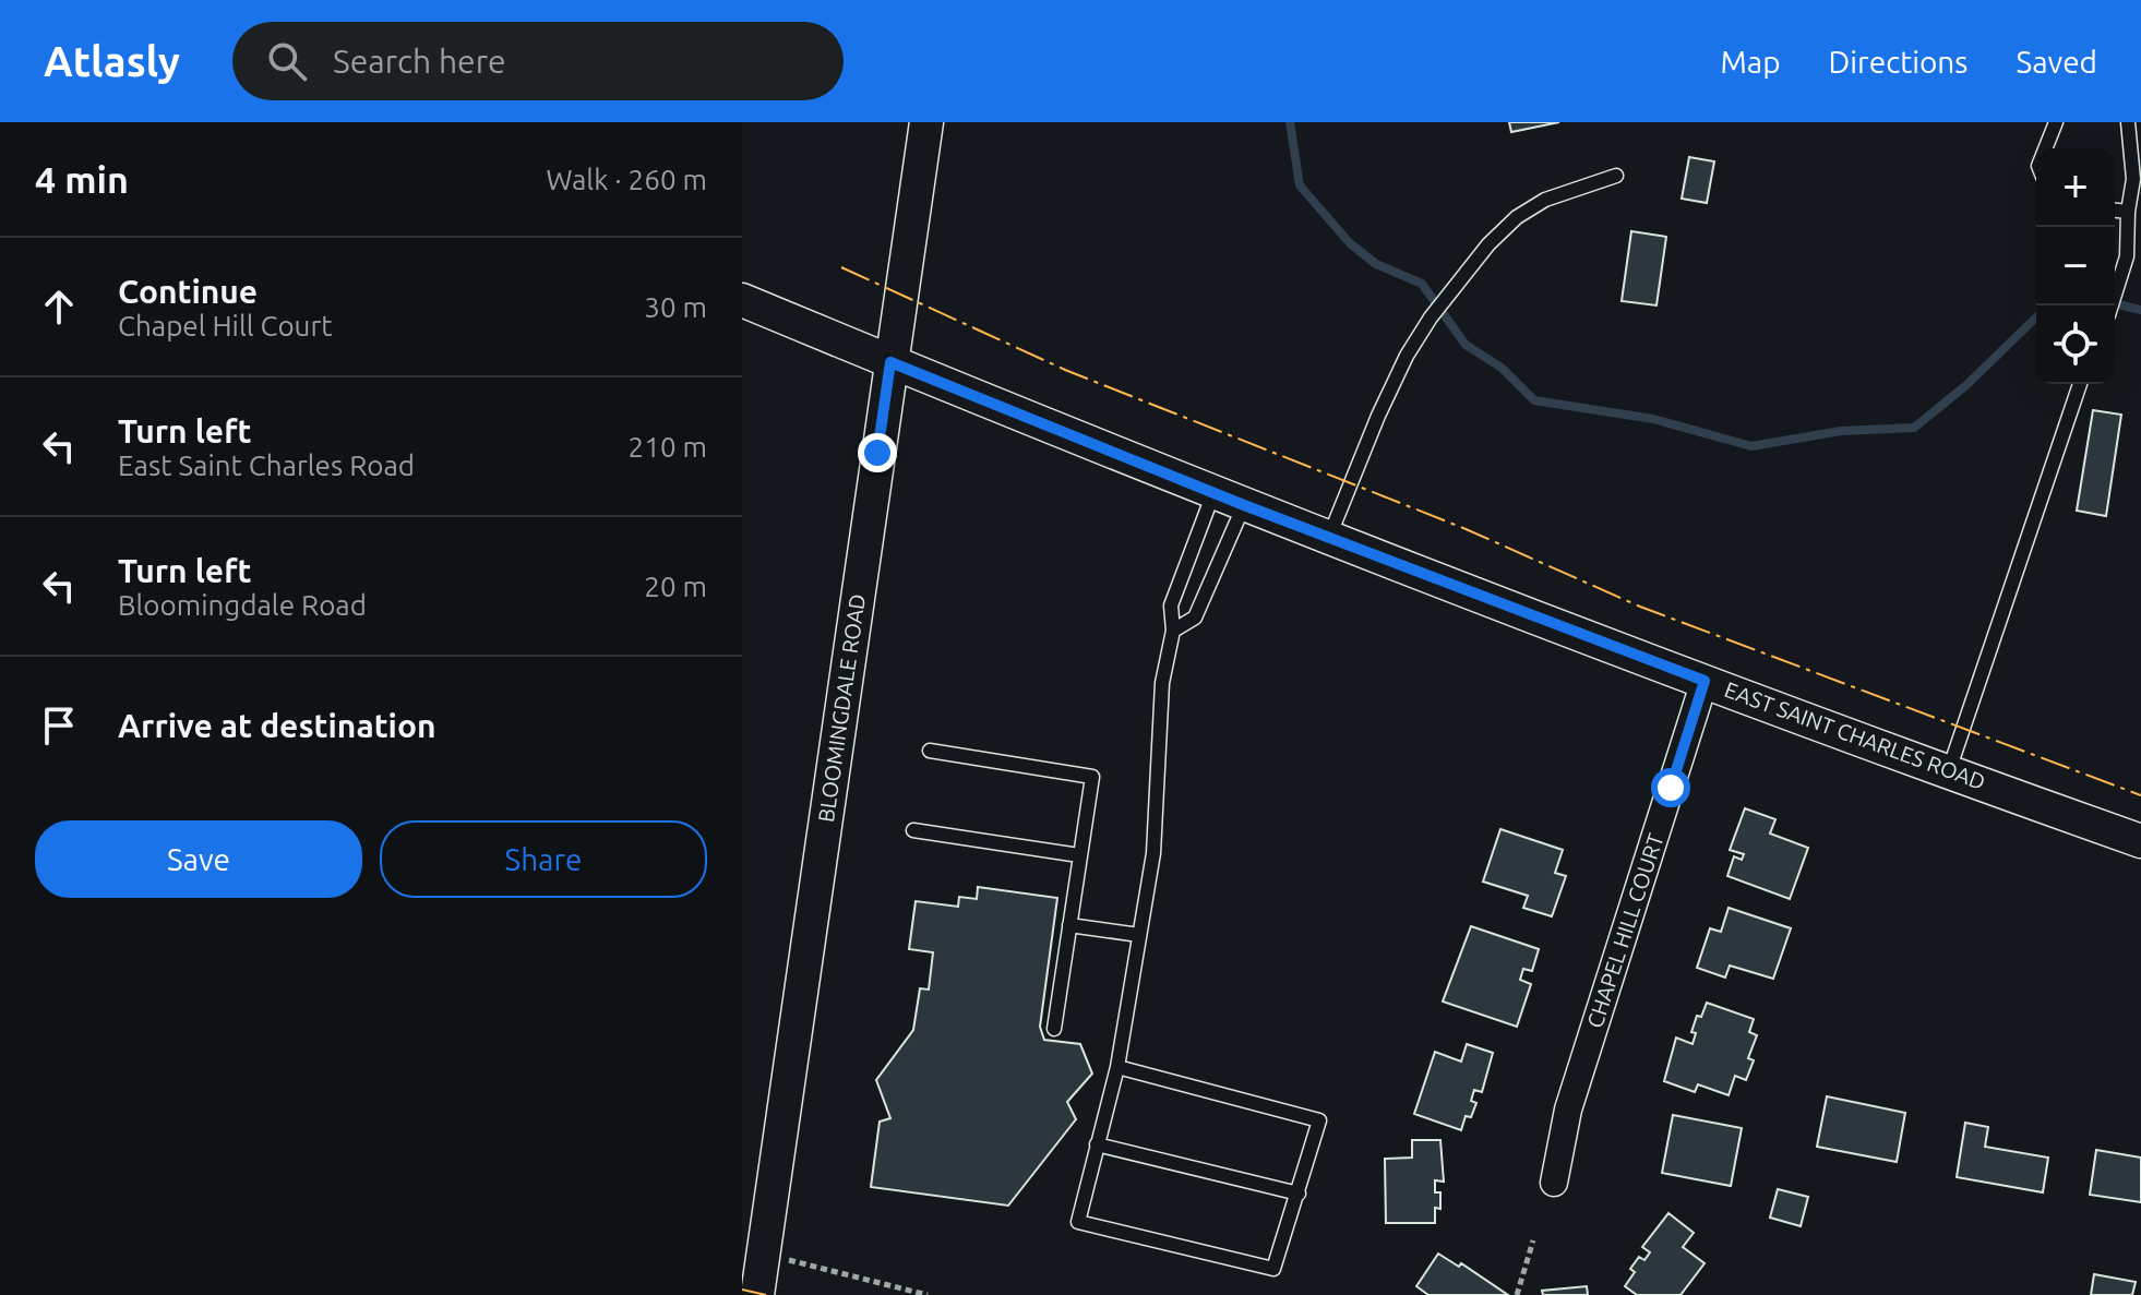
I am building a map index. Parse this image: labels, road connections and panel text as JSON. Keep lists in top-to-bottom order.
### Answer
{
  "streets": {
    "street": ["BLOOMINGDALE ROAD", "EAST SAINT CHARLES ROAD", "CHAPEL HILL COURT"]
  },
  "crossings": [
    ["BLOOMINGDALE ROAD", "EAST SAINT CHARLES ROAD"],
    ["EAST SAINT CHARLES ROAD", "CHAPEL HILL COURT"]
  ],
  "page": {
    "header": "Atlasly",
    "search": "Search here",
    "nav": ["Map", "Directions", "Saved"],
    "heading": ["4 min", "Walk · 260 m"],
    "map_buttons": ["+", "−"],
    "list": [
      ["Continue", "Chapel Hill Court", "30 m"],
      ["Turn left", "East Saint Charles Road", "210 m"],
      ["Turn left", "Bloomingdale Road", "20 m"],
      "Arrive at destination"
    ],
    "buttons": ["Save", "Share"]
  }
}
